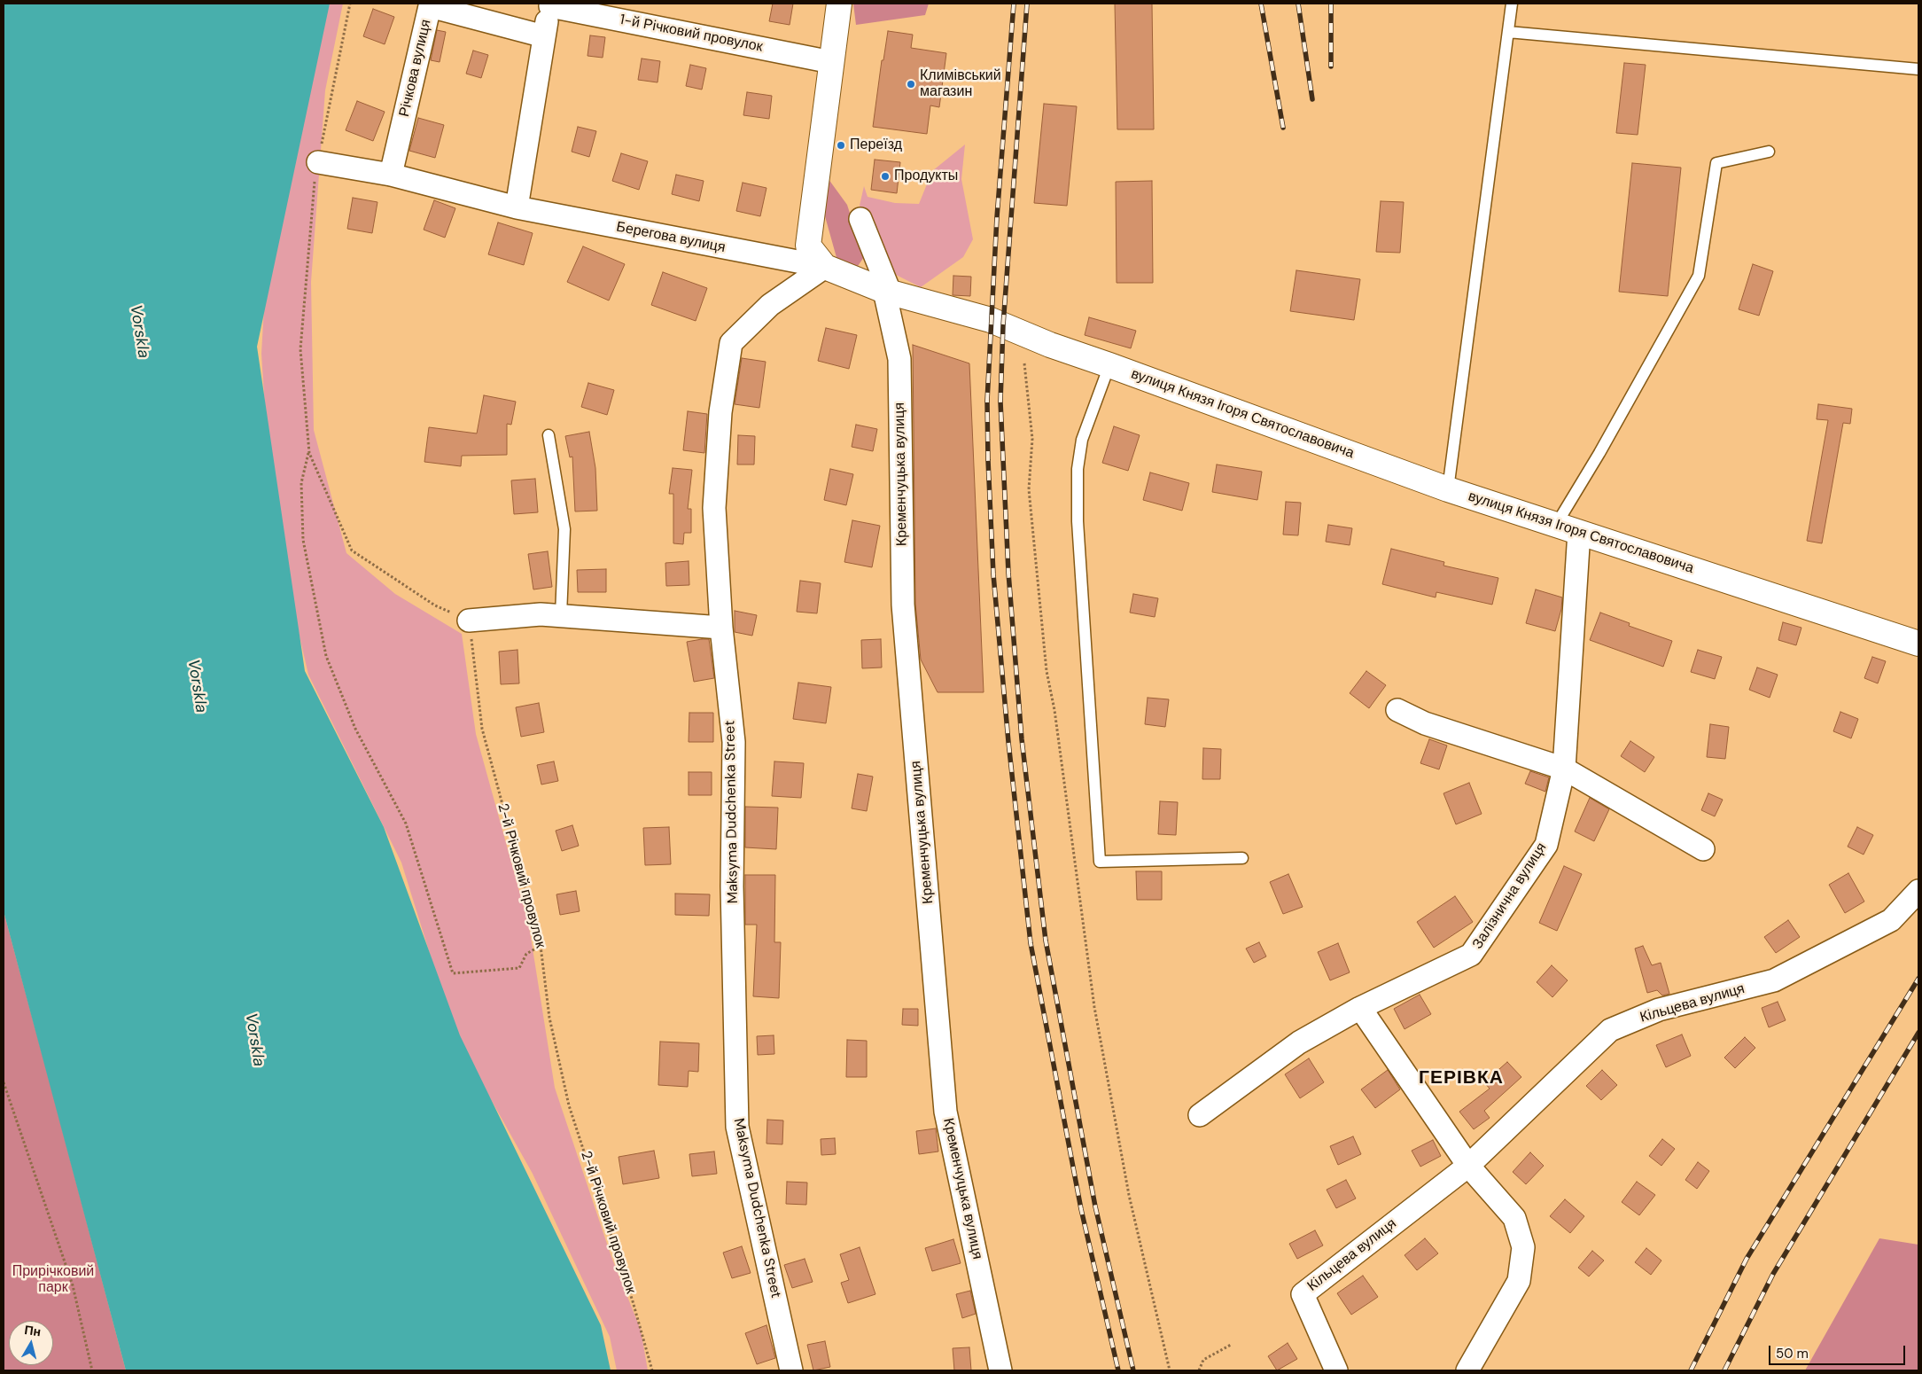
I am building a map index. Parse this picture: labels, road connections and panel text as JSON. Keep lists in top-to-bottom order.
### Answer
{
  "streets": {
    "street": [
      "1-й Річковий провулок",
      "Річкова вулиця",
      "Берегова вулиця",
      "вулиця Князя Ігоря Святославовича",
      "Кременчуцька вулиця",
      "Maksyma Dudchenka Street",
      "Залізнична вулиця",
      "Кільцева вулиця"
    ],
    "path": ["2-й Річковий провулок"]
  },
  "crossings": [
    ["1-й Річковий провулок", "вулиця Князя Ігоря Святославовича"],
    ["Річкова вулиця", "Берегова вулиця"],
    ["Берегова вулиця", "вулиця Князя Ігоря Святославовича"],
    ["Берегова вулиця", "Maksyma Dudchenka Street"],
    ["вулиця Князя Ігоря Святославовича", "Кременчуцька вулиця"],
    ["вулиця Князя Ігоря Святославовича", "Maksyma Dudchenka Street"],
    ["вулиця Князя Ігоря Святославовича", "Залізнична вулиця"]
  ],
  "districts": ["ГЕРІВКА"],
  "water": ["Vorskla"],
  "parks": ["Прирічковий парк"],
  "places": ["Климівський магазин", "Переїзд", "Продукты"],
  "scale_bar": "50 m",
  "north": "top"
}
